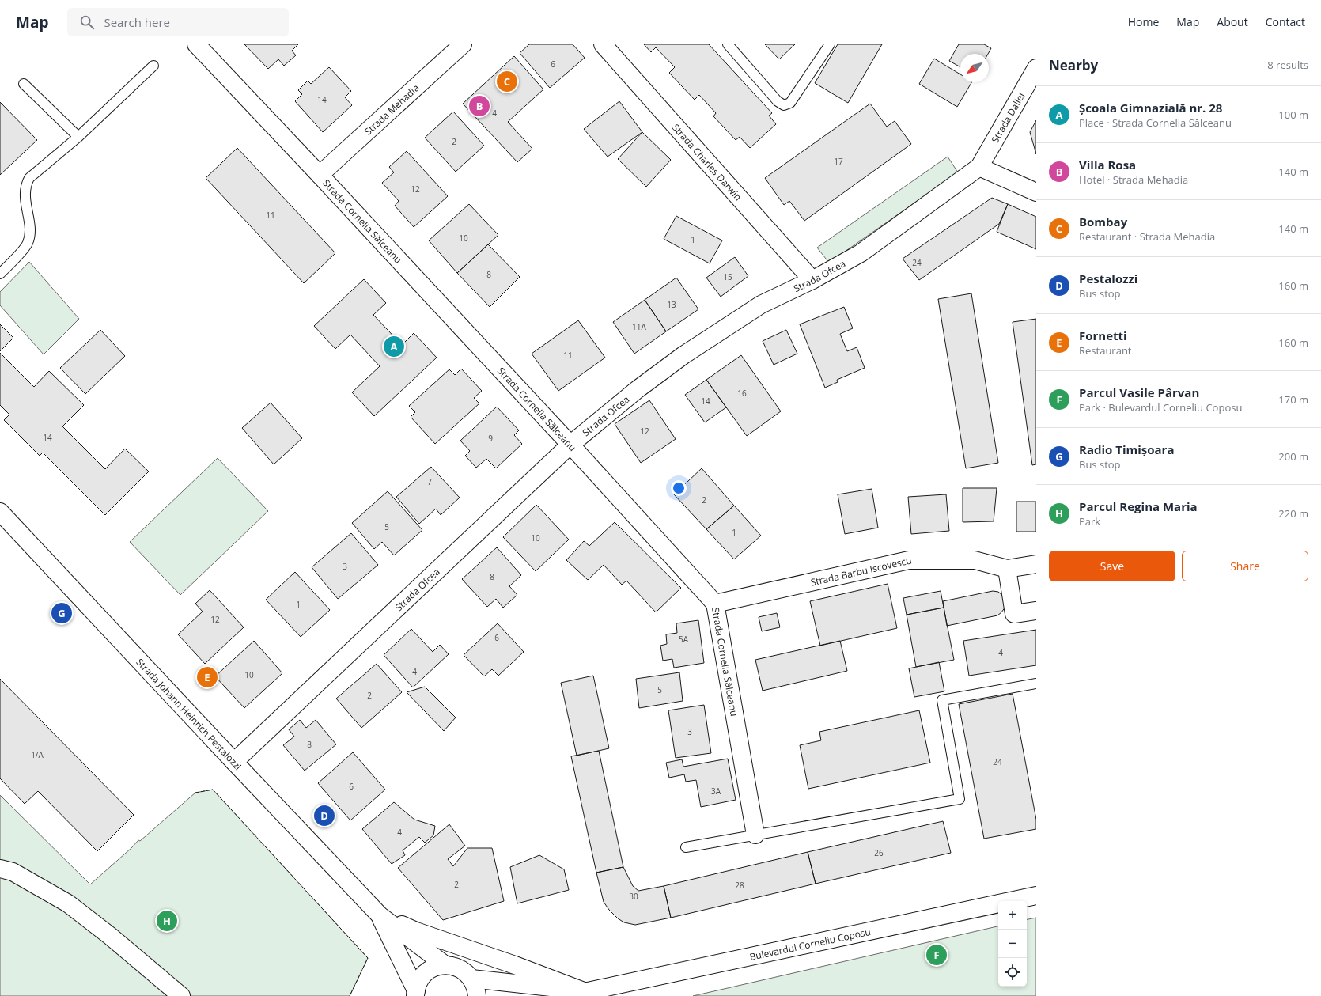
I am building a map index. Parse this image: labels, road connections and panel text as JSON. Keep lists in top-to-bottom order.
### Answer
{
  "streets": {
    "street": [
      "Strada Mehadia",
      "Strada Daliei",
      "Strada Charles Darwin",
      "Strada Cornelia Sălceanu",
      "Strada Ofcea",
      "Strada Barbu Iscovescu",
      "Strada Johann Heinrich Pestalozzi",
      "Bulevardul Corneliu Coposu"
    ]
  },
  "crossings": [
    ["Strada Mehadia", "Strada Cornelia Sălceanu"],
    ["Strada Daliei", "Strada Ofcea"],
    ["Strada Charles Darwin", "Strada Ofcea"],
    ["Strada Cornelia Sălceanu", "Strada Ofcea"],
    ["Strada Cornelia Sălceanu", "Strada Barbu Iscovescu"],
    ["Strada Ofcea", "Strada Johann Heinrich Pestalozzi"]
  ],
  "house_numbers": [
    "6",
    "14",
    "4",
    "2",
    "17",
    "12",
    "11",
    "10",
    "1",
    "24",
    "8",
    "15",
    "13",
    "11A",
    "11",
    "16",
    "14",
    "12",
    "14",
    "9",
    "7",
    "2",
    "5",
    "1",
    "10",
    "3",
    "8",
    "1",
    "12",
    "6",
    "5A",
    "4",
    "4",
    "10",
    "5",
    "2",
    "3",
    "8",
    "1/A",
    "24",
    "6",
    "3A",
    "4",
    "26",
    "2",
    "28",
    "30"
  ],
  "north": "bottom left",
  "page": {
    "header": "Map",
    "search": "Search here",
    "nav": [
      "Home",
      "Map",
      "About",
      "Contact"
    ],
    "heading": ["Nearby", "8 results"],
    "pins": [
      "C",
      "B",
      "A",
      "G",
      "E",
      "D",
      "H",
      "F"
    ],
    "list": [
      {
        "mark": "A",
        "name": "Școala Gimnazială nr. 28",
        "note": "Place · Strada Cornelia Sălceanu",
        "value": "100 m"
      },
      {
        "mark": "B",
        "name": "Villa Rosa",
        "note": "Hotel · Strada Mehadia",
        "value": "140 m"
      },
      {
        "mark": "C",
        "name": "Bombay",
        "note": "Restaurant · Strada Mehadia",
        "value": "140 m"
      },
      {
        "mark": "D",
        "name": "Pestalozzi",
        "note": "Bus stop",
        "value": "160 m"
      },
      {
        "mark": "E",
        "name": "Fornetti",
        "note": "Restaurant",
        "value": "160 m"
      },
      {
        "mark": "F",
        "name": "Parcul Vasile Pârvan",
        "note": "Park · Bulevardul Corneliu Coposu",
        "value": "170 m"
      },
      {
        "mark": "G",
        "name": "Radio Timișoara",
        "note": "Bus stop",
        "value": "200 m"
      },
      {
        "mark": "H",
        "name": "Parcul Regina Maria",
        "note": "Park",
        "value": "220 m"
      }
    ],
    "buttons": ["Save", "Share"],
    "map_buttons": ["+", "−"]
  }
}
